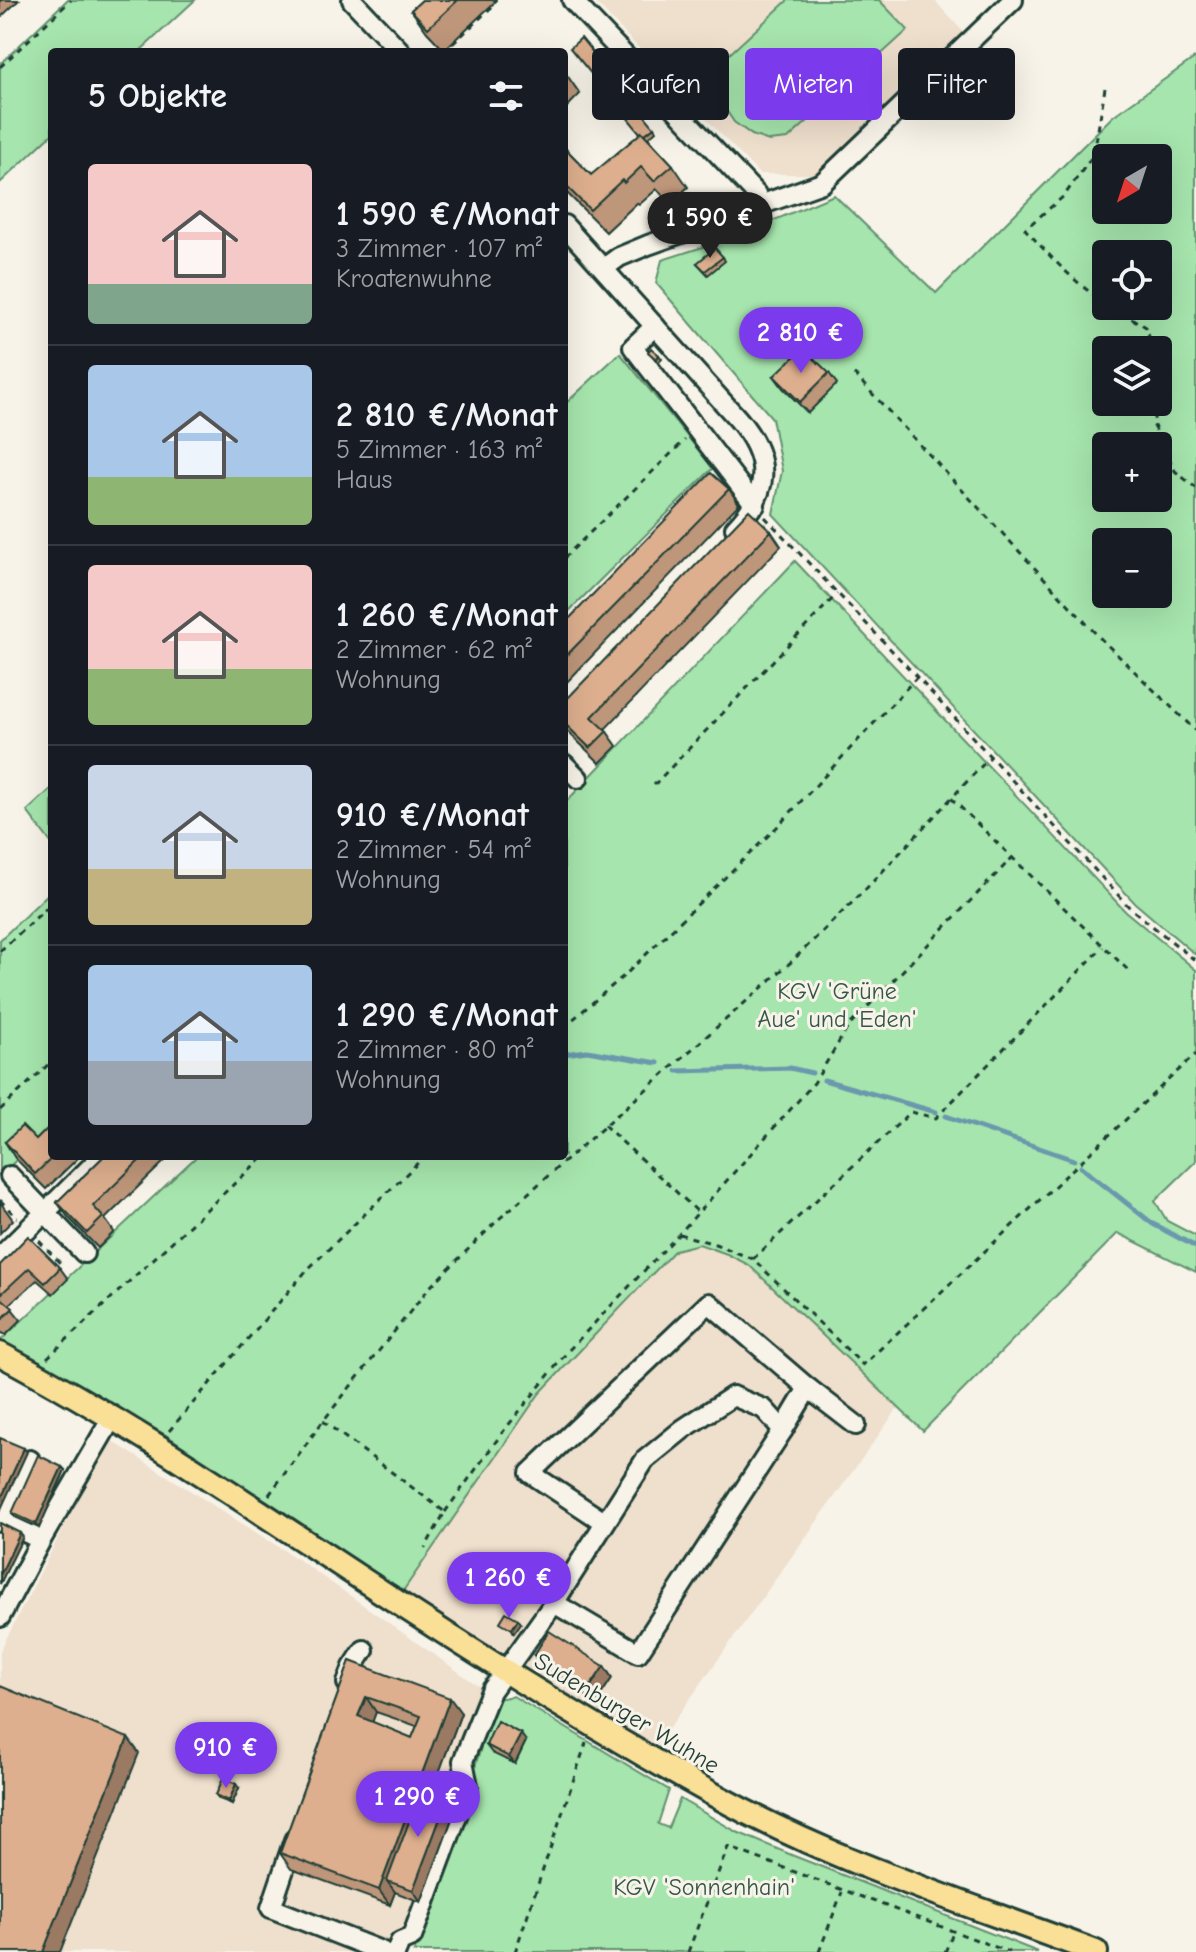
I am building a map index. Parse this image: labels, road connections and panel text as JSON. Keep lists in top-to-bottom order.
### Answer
{
  "streets": {
    "main road": ["Sudenburger Wuhne"]
  },
  "parks": ["KGV 'Grüne Aue' und 'Eden'", "KGV 'Sonnenhain'"],
  "north": "bottom left",
  "page": {
    "chip": ["Kaufen", "Mieten", "Filter"],
    "heading": "5 Objekte",
    "map_buttons": ["+", "−"],
    "list": [
      {
        "name": "1 590 €/Monat",
        "note": "3 Zimmer · 107 m² · Kroatenwuhne"
      },
      {
        "name": "2 810 €/Monat",
        "note": "5 Zimmer · 163 m² · Haus"
      },
      {
        "name": "1 260 €/Monat",
        "note": "2 Zimmer · 62 m² · Wohnung"
      },
      {
        "name": "910 €/Monat",
        "note": "2 Zimmer · 54 m² · Wohnung"
      },
      {
        "name": "1 290 €/Monat",
        "note": "2 Zimmer · 80 m² · Wohnung"
      }
    ],
    "price": [
      "1 590 €",
      "2 810 €",
      "1 260 €",
      "910 €",
      "1 290 €"
    ]
  }
}
